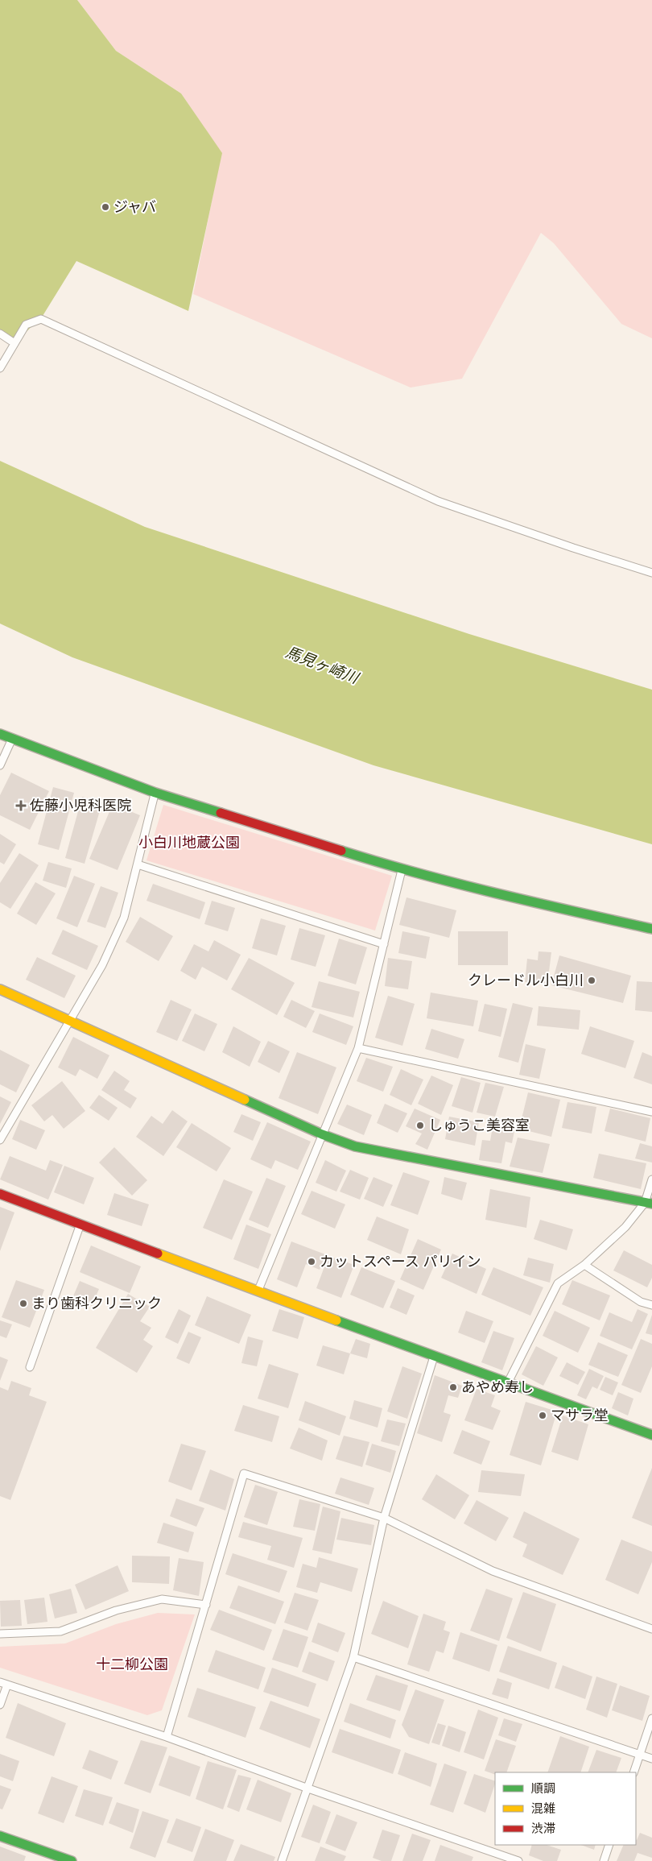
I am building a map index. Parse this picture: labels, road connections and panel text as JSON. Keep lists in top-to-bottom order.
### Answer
{
  "water": ["馬見ヶ崎川"],
  "parks": ["小白川地蔵公園", "十二柳公園"],
  "places": {
    "other": [
      "ジャバ",
      "クレードル小白川",
      "しゅうこ美容室",
      "カットスペース パリイン",
      "まり歯科クリニック",
      "あやめ寿し",
      "マサラ堂"
    ],
    "health": ["佐藤小児科医院"]
  },
  "legend": ["順調", "混雑", "渋滞"]
}
